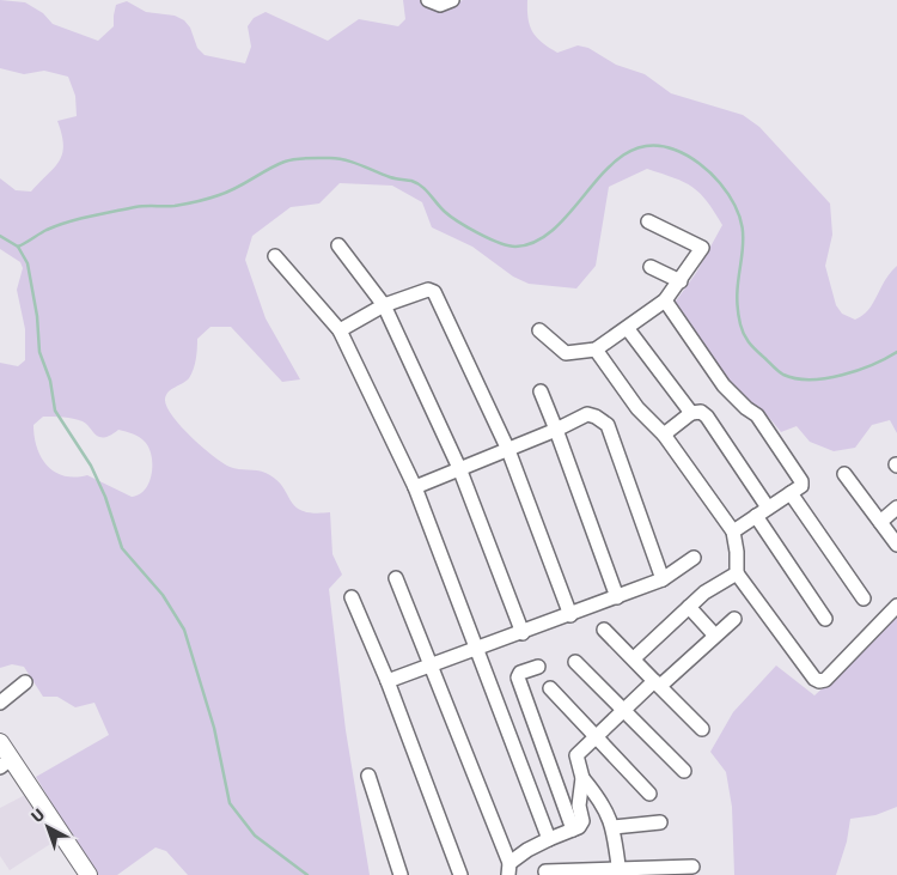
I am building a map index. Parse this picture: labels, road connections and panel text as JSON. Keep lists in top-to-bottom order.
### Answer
{
  "north": "top left"
}
